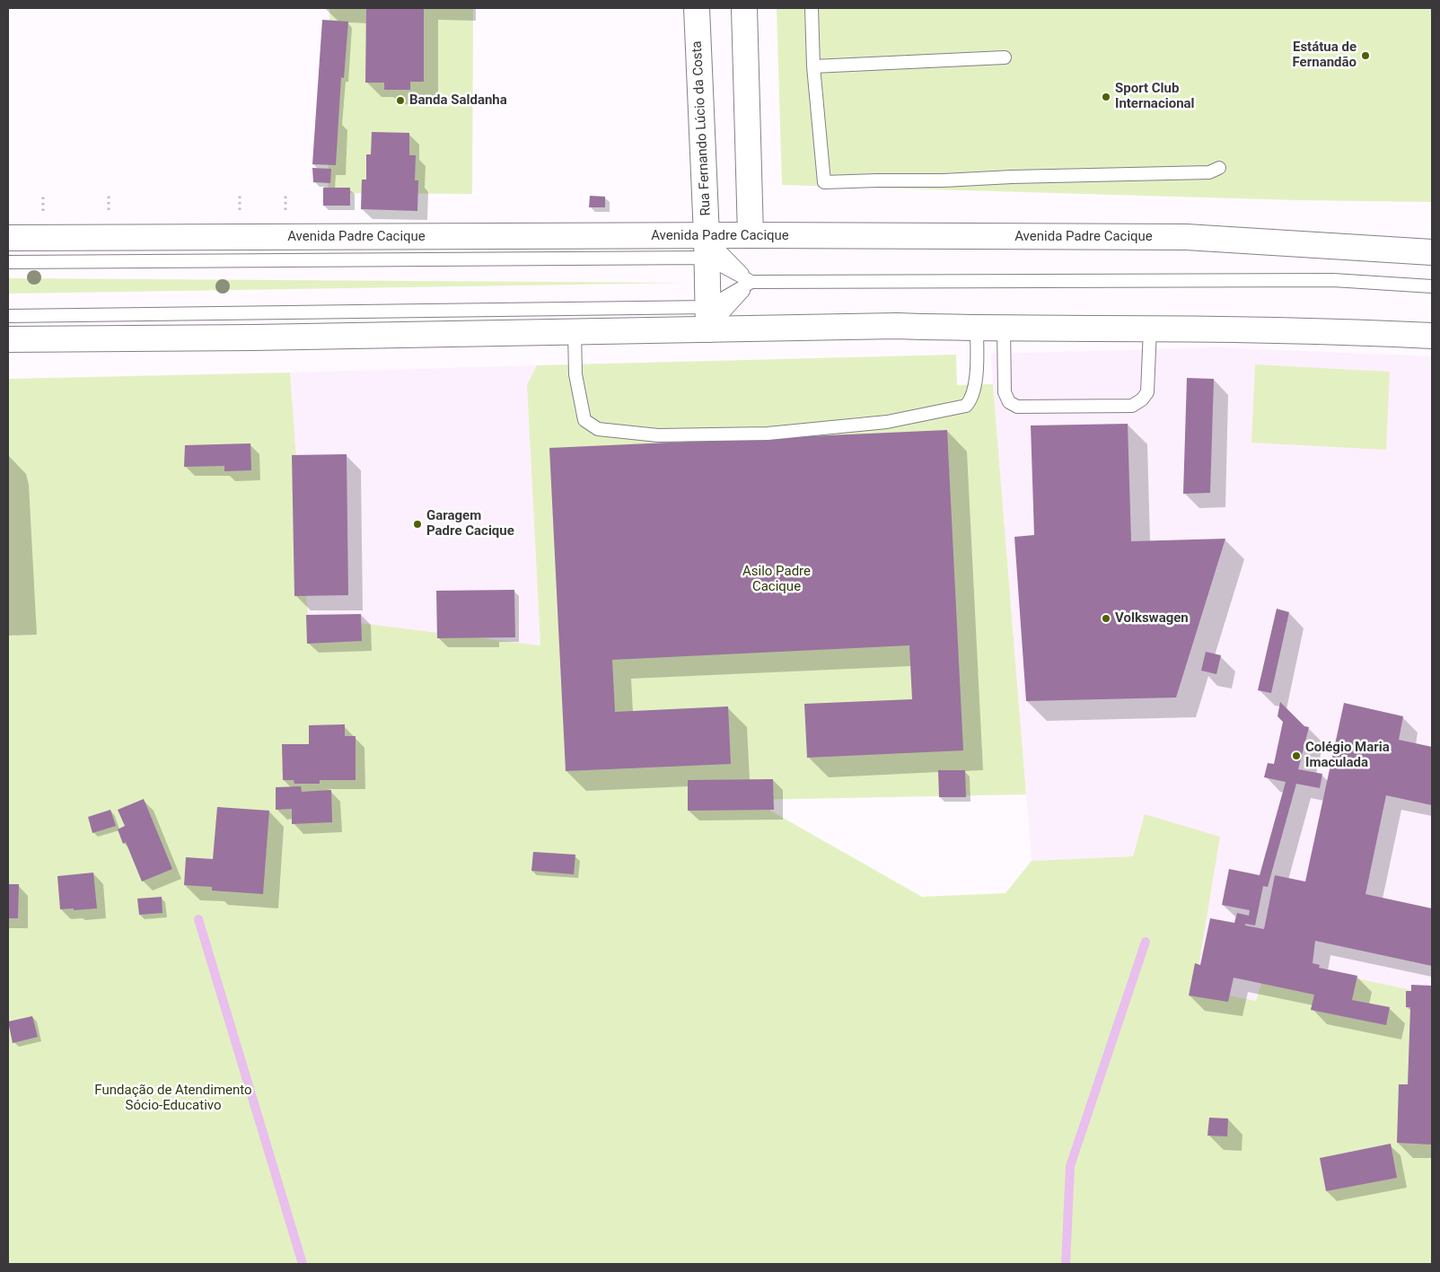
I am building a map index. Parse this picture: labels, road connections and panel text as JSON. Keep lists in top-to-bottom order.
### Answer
{
  "streets": {
    "main road": ["Rua Fernando Lúcio da Costa", "Avenida Padre Cacique"]
  },
  "crossings": [
    ["Rua Fernando Lúcio da Costa", "Avenida Padre Cacique"]
  ],
  "parks": ["Asilo Padre Cacique", "Fundação de Atendimento Sócio-Educativo"],
  "places": [
    "Estátua de Fernandão",
    "Sport Club Internacional",
    "Banda Saldanha",
    "Garagem Padre Cacique",
    "Volkswagen",
    "Colégio Maria Imaculada"
  ]
}
